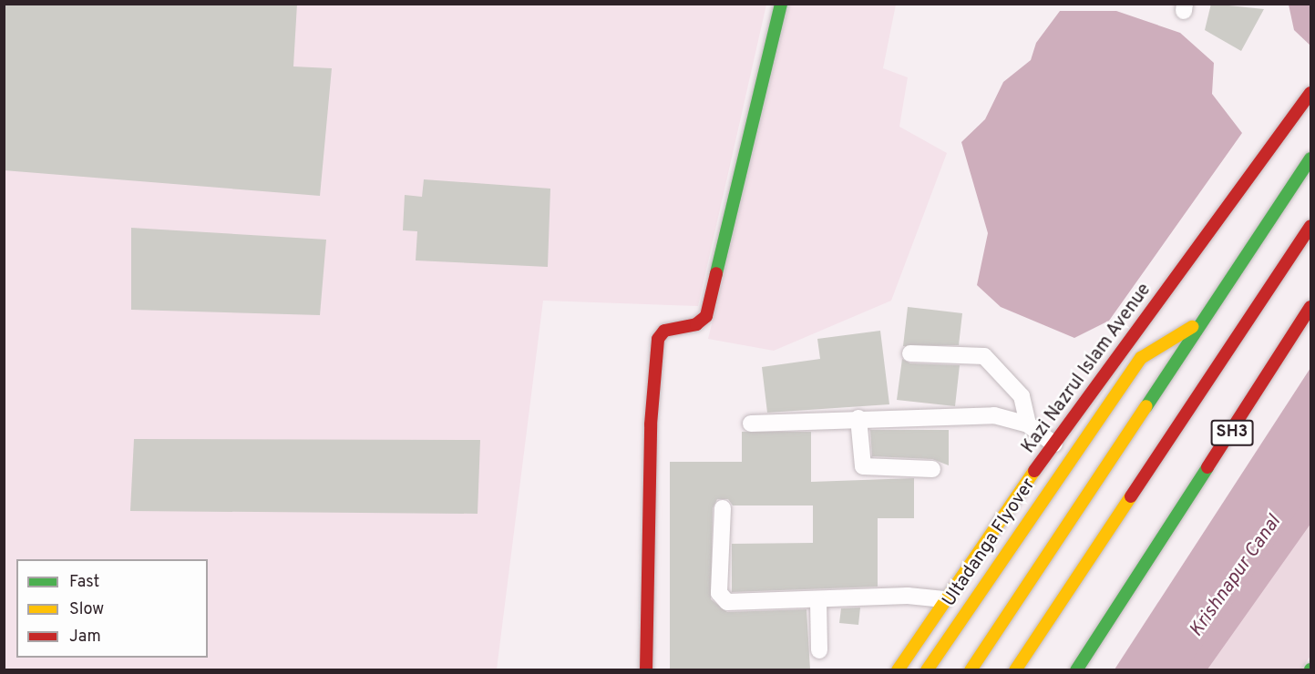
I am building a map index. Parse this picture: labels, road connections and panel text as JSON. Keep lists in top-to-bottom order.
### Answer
{
  "streets": {
    "main road": ["Kazi Nazrul Islam Avenue", "SH3", "Ultadanga Flyover"]
  },
  "water": ["Krishnapur Canal"],
  "legend": ["Fast", "Slow", "Jam"]
}
